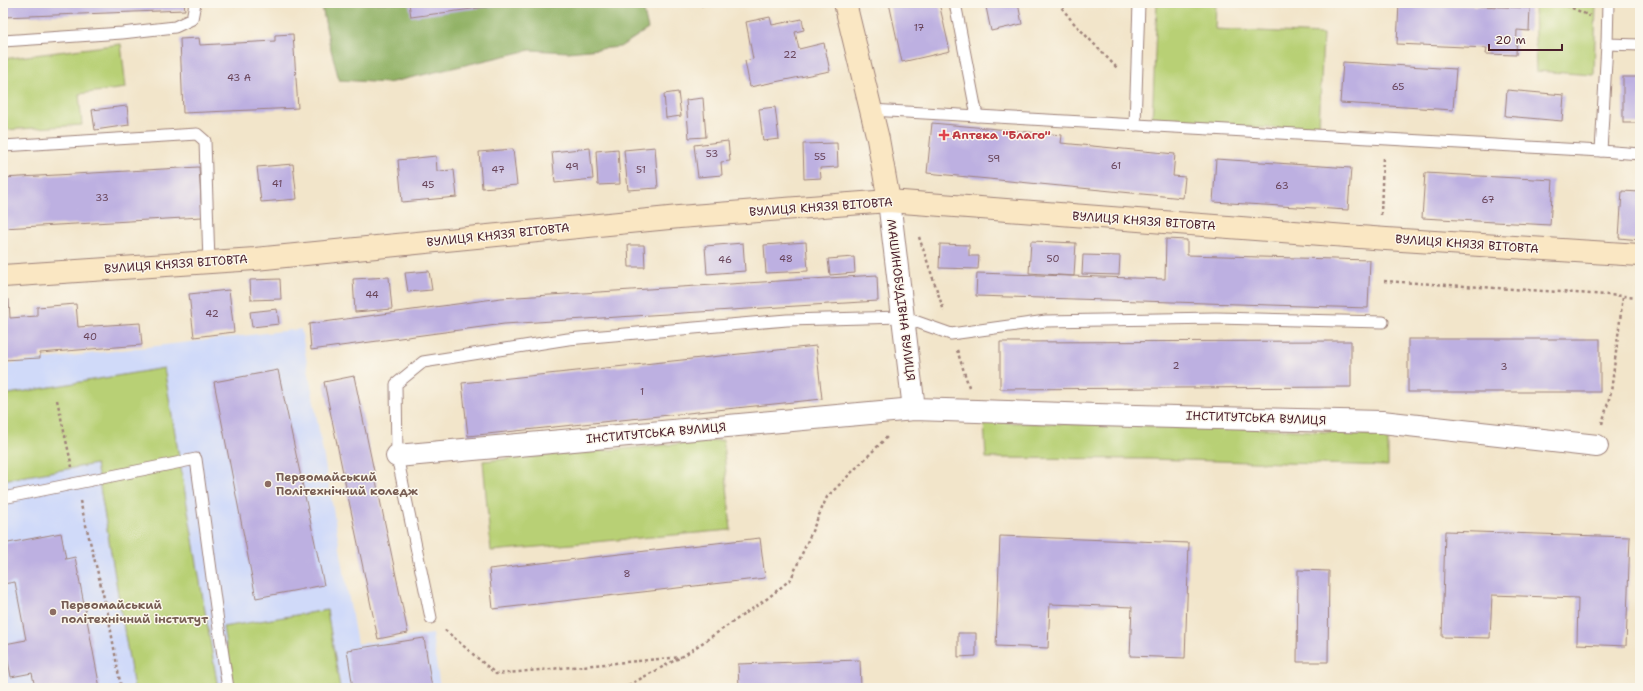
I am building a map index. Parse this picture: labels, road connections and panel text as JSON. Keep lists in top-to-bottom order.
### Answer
{
  "streets": {
    "street": ["ВУЛИЦЯ КНЯЗЯ ВІТОВТА", "МАШИНОБУДІВНА ВУЛИЦЯ", "ІНСТИТУТСЬКА ВУЛИЦЯ"]
  },
  "crossings": [
    ["ВУЛИЦЯ КНЯЗЯ ВІТОВТА", "МАШИНОБУДІВНА ВУЛИЦЯ"],
    ["МАШИНОБУДІВНА ВУЛИЦЯ", "ІНСТИТУТСЬКА ВУЛИЦЯ"]
  ],
  "places": {
    "health": ["Аптека \"Благо\""],
    "other": ["Первомайський Політехнічний коледж", "Первомайський політехнічний інститут"]
  },
  "house_numbers": [
    "17",
    "22",
    "43 А",
    "65",
    "53",
    "55",
    "59",
    "61",
    "49",
    "47",
    "51",
    "41",
    "45",
    "63",
    "33",
    "67",
    "48",
    "50",
    "46",
    "44",
    "42",
    "40",
    "2",
    "3",
    "1",
    "8"
  ],
  "scale_bar": "20 m"
}
